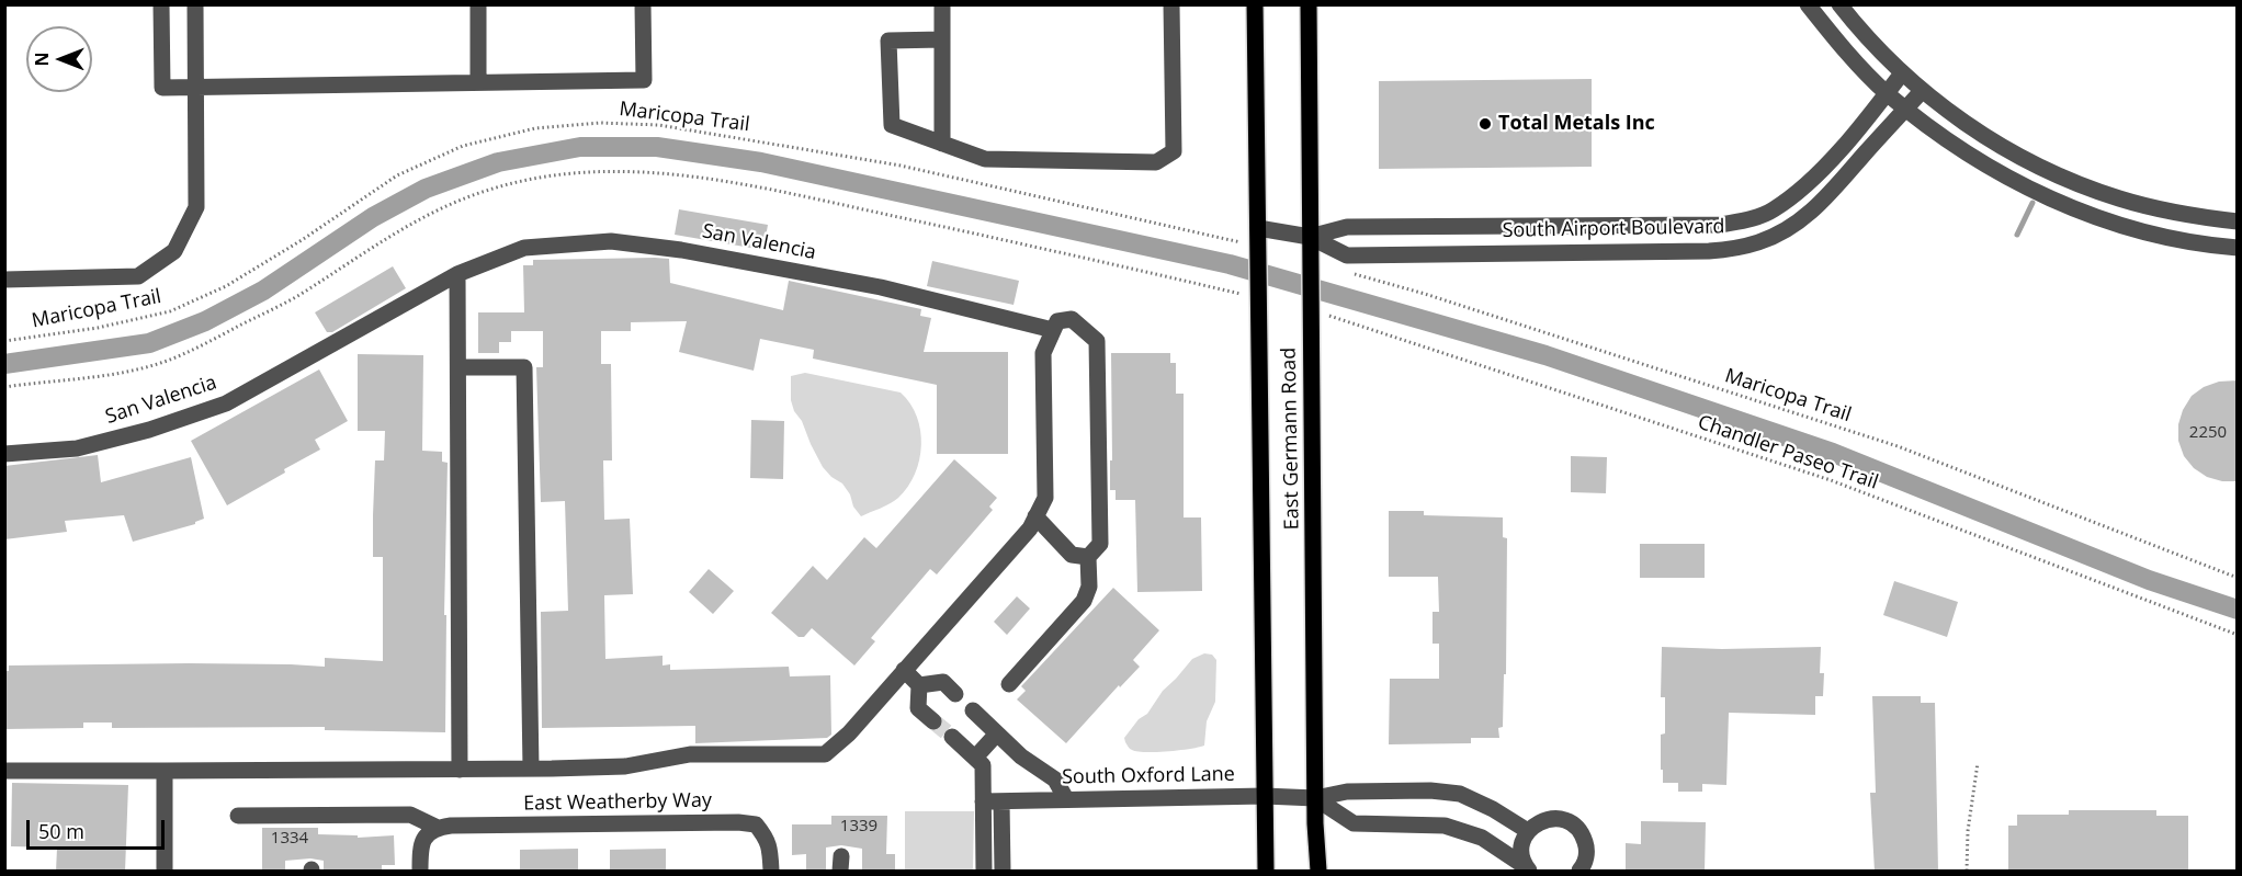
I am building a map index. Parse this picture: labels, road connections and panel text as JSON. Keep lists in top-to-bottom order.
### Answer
{
  "streets": {
    "main road": ["East Germann Road"],
    "street": [
      "South Airport Boulevard",
      "San Valencia",
      "South Oxford Lane",
      "East Weatherby Way"
    ],
    "path": ["Maricopa Trail", "Chandler Paseo Trail"]
  },
  "crossings": [
    ["South Airport Boulevard", "East Germann Road"],
    ["East Germann Road", "Chandler Paseo Trail"],
    ["East Germann Road", "South Oxford Lane"]
  ],
  "places": ["Total Metals Inc"],
  "house_numbers": ["2250", "1339", "1334"],
  "scale_bar": "50 m",
  "north": "left"
}
